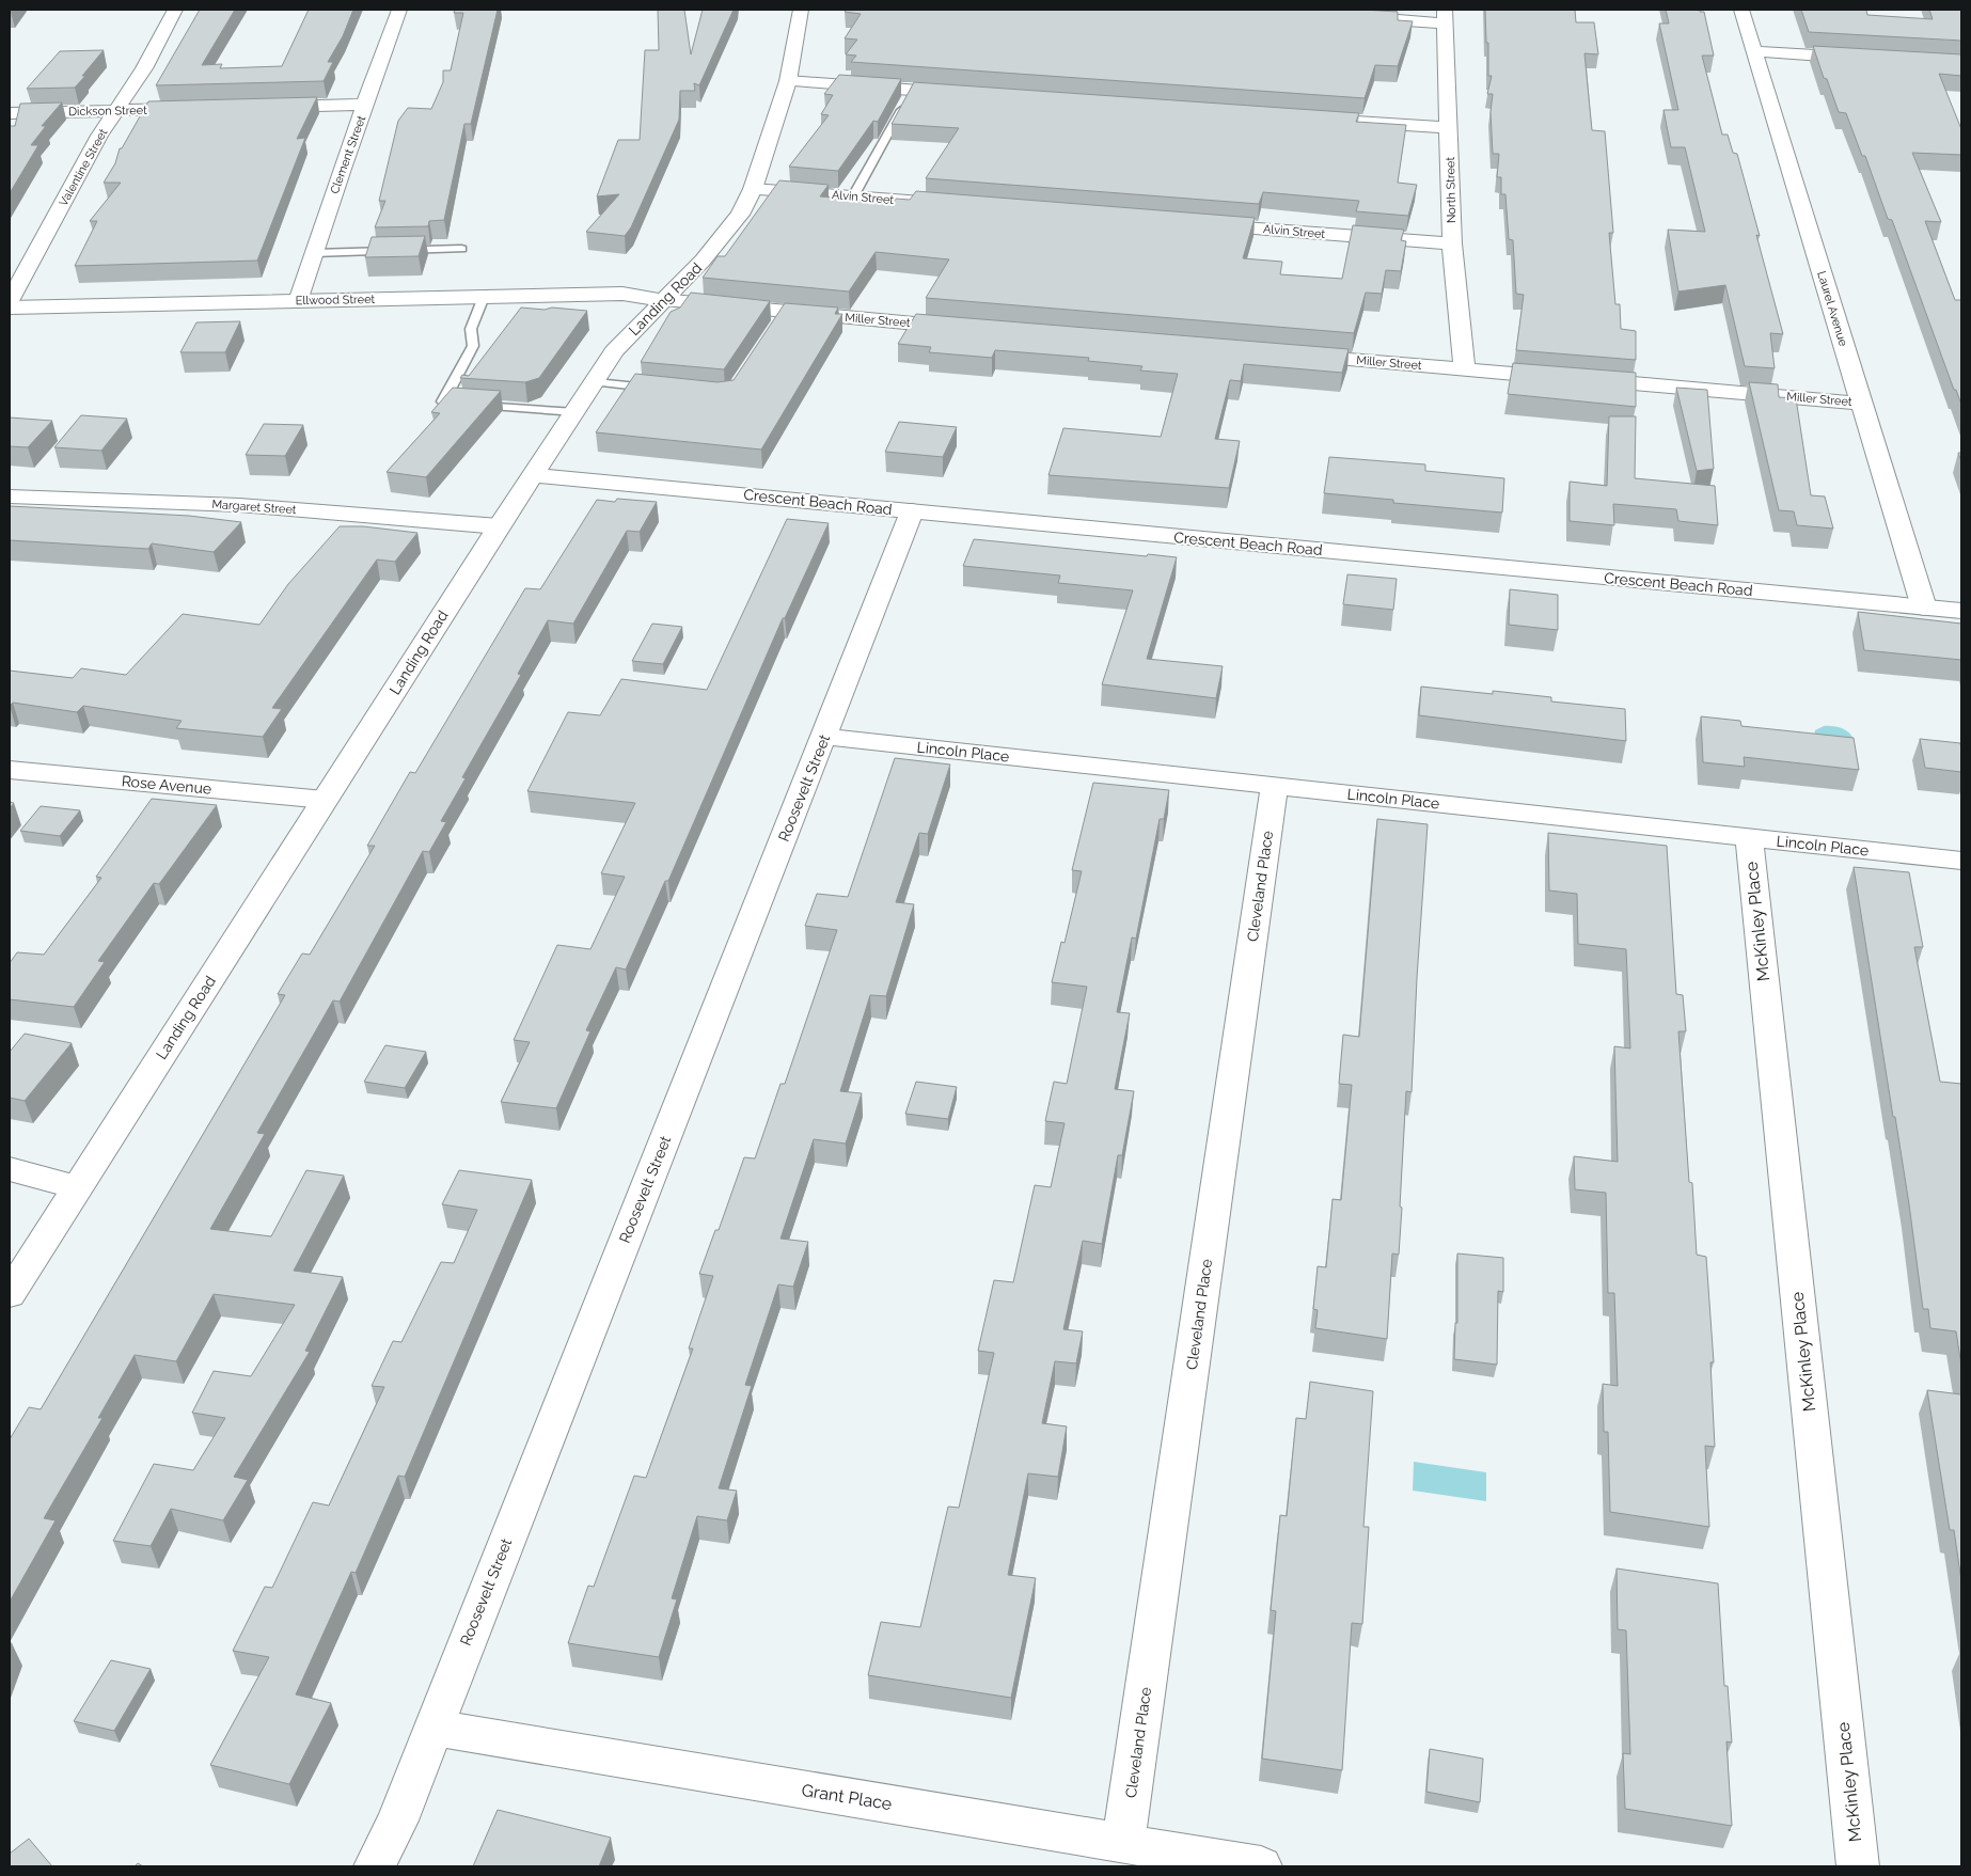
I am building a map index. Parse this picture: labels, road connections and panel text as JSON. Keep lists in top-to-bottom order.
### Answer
{
  "streets": {
    "street": [
      "Dickson Street",
      "Clement Street",
      "Valentine Street",
      "North Street",
      "Alvin Street",
      "Landing Road",
      "Ellwood Street",
      "Laurel Avenue",
      "Miller Street",
      "Crescent Beach Road",
      "Margaret Street",
      "Lincoln Place",
      "Rose Avenue",
      "Roosevelt Street",
      "Cleveland Place",
      "McKinley Place",
      "Grant Place"
    ]
  },
  "crossings": [
    ["Dickson Street", "Valentine Street"],
    ["Clement Street", "Ellwood Street"],
    ["North Street", "Alvin Street"],
    ["North Street", "Miller Street"],
    ["Alvin Street", "Landing Road"],
    ["Landing Road", "Ellwood Street"],
    ["Landing Road", "Miller Street"],
    ["Landing Road", "Crescent Beach Road"],
    ["Landing Road", "Margaret Street"],
    ["Landing Road", "Rose Avenue"],
    ["Ellwood Street", "Miller Street"],
    ["Laurel Avenue", "Miller Street"],
    ["Laurel Avenue", "Crescent Beach Road"],
    ["Crescent Beach Road", "Roosevelt Street"],
    ["Lincoln Place", "Roosevelt Street"],
    ["Lincoln Place", "Cleveland Place"],
    ["Lincoln Place", "McKinley Place"],
    ["Roosevelt Street", "Grant Place"],
    ["Cleveland Place", "Grant Place"]
  ]
}
